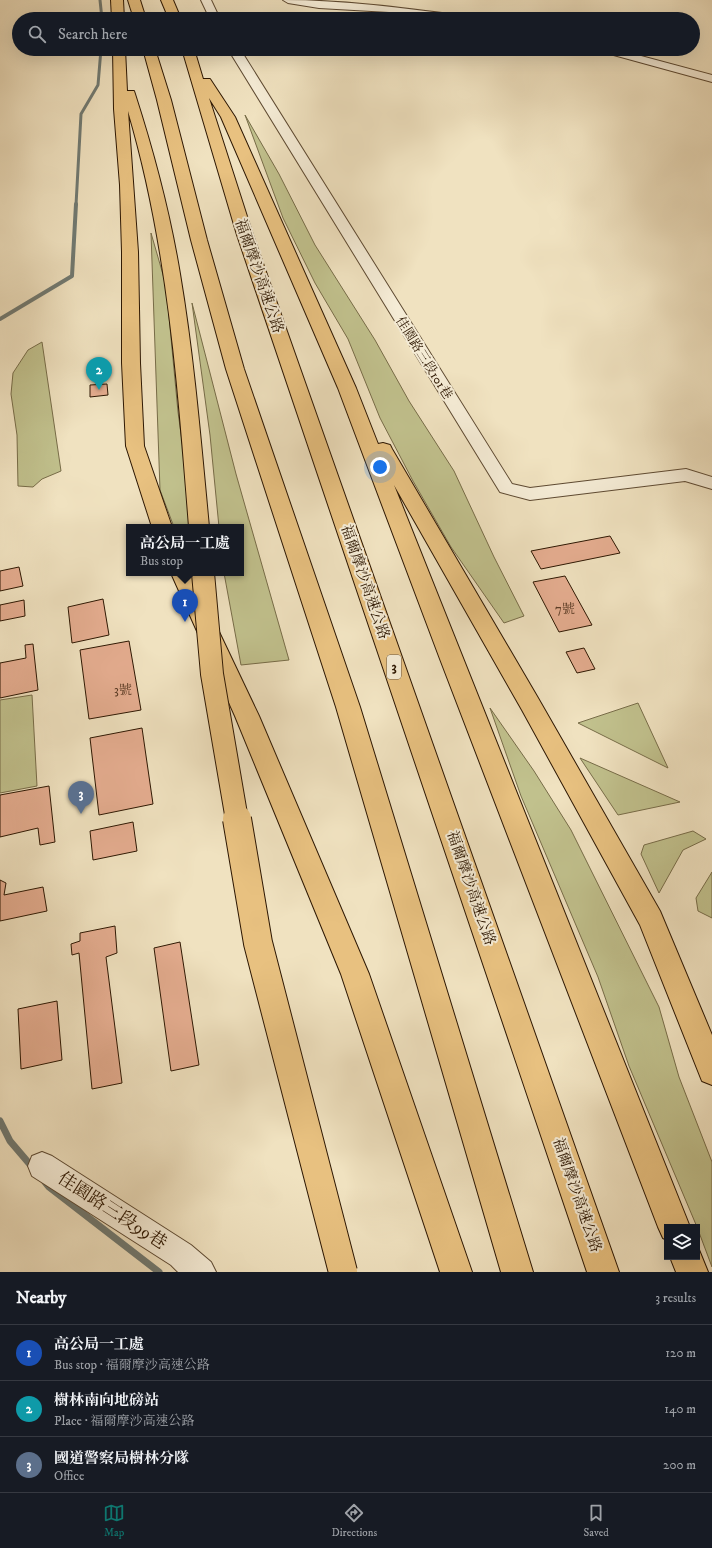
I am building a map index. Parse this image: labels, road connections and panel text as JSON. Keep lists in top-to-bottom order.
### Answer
{
  "streets": {
    "highway": ["福爾摩沙高速公路", "3"],
    "street": ["佳園路三段101巷", "佳園路三段99巷"]
  },
  "house_numbers": ["7號", "3號"],
  "page": {
    "search": "Search here",
    "pins": ["2", "1", "3"],
    "popup": ["高公局一工處", "Bus stop"],
    "heading": ["Nearby", "3 results"],
    "list": [
      {
        "mark": "1",
        "name": "高公局一工處",
        "note": "Bus stop · 福爾摩沙高速公路",
        "value": "120 m"
      },
      {
        "mark": "2",
        "name": "樹林南向地磅站",
        "note": "Place · 福爾摩沙高速公路",
        "value": "140 m"
      },
      {
        "mark": "3",
        "name": "國道警察局樹林分隊",
        "note": "Office",
        "value": "200 m"
      }
    ],
    "nav": ["Map", "Directions", "Saved"]
  }
}
